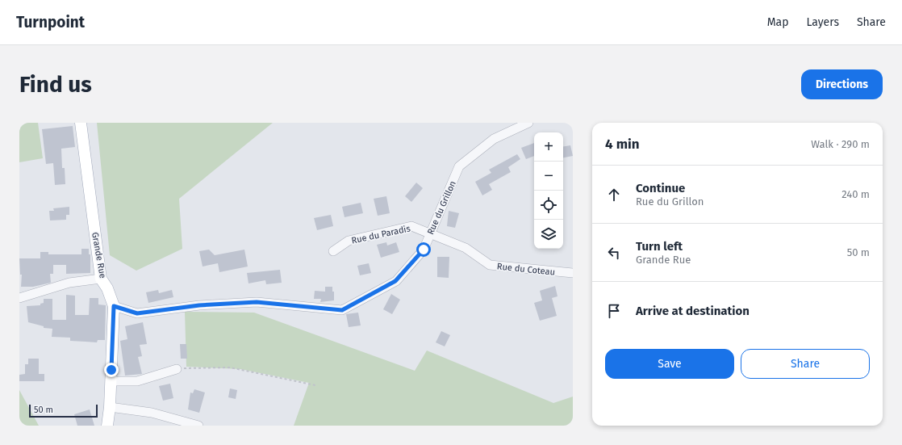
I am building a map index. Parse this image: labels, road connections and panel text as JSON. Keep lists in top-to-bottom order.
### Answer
{
  "streets": {
    "main road": ["Grande Rue"],
    "street": ["Rue du Grillon", "Rue du Paradis", "Rue du Coteau"]
  },
  "crossings": [
    ["Rue du Grillon", "Rue du Paradis"],
    ["Rue du Grillon", "Grande Rue"],
    ["Rue du Grillon", "Rue du Coteau"],
    ["Rue du Paradis", "Rue du Coteau"]
  ],
  "scale_bar": "50 m",
  "page": {
    "header": "Turnpoint",
    "nav": ["Map", "Layers", "Share"],
    "buttons": [
      "Directions",
      ["Save", "Share"]
    ],
    "title": "Find us",
    "heading": ["4 min", "Walk · 290 m"],
    "map_buttons": ["+", "−"],
    "list": [
      ["Continue", "Rue du Grillon", "240 m"],
      ["Turn left", "Grande Rue", "50 m"],
      "Arrive at destination"
    ],
    "scale": "50 m"
  }
}
